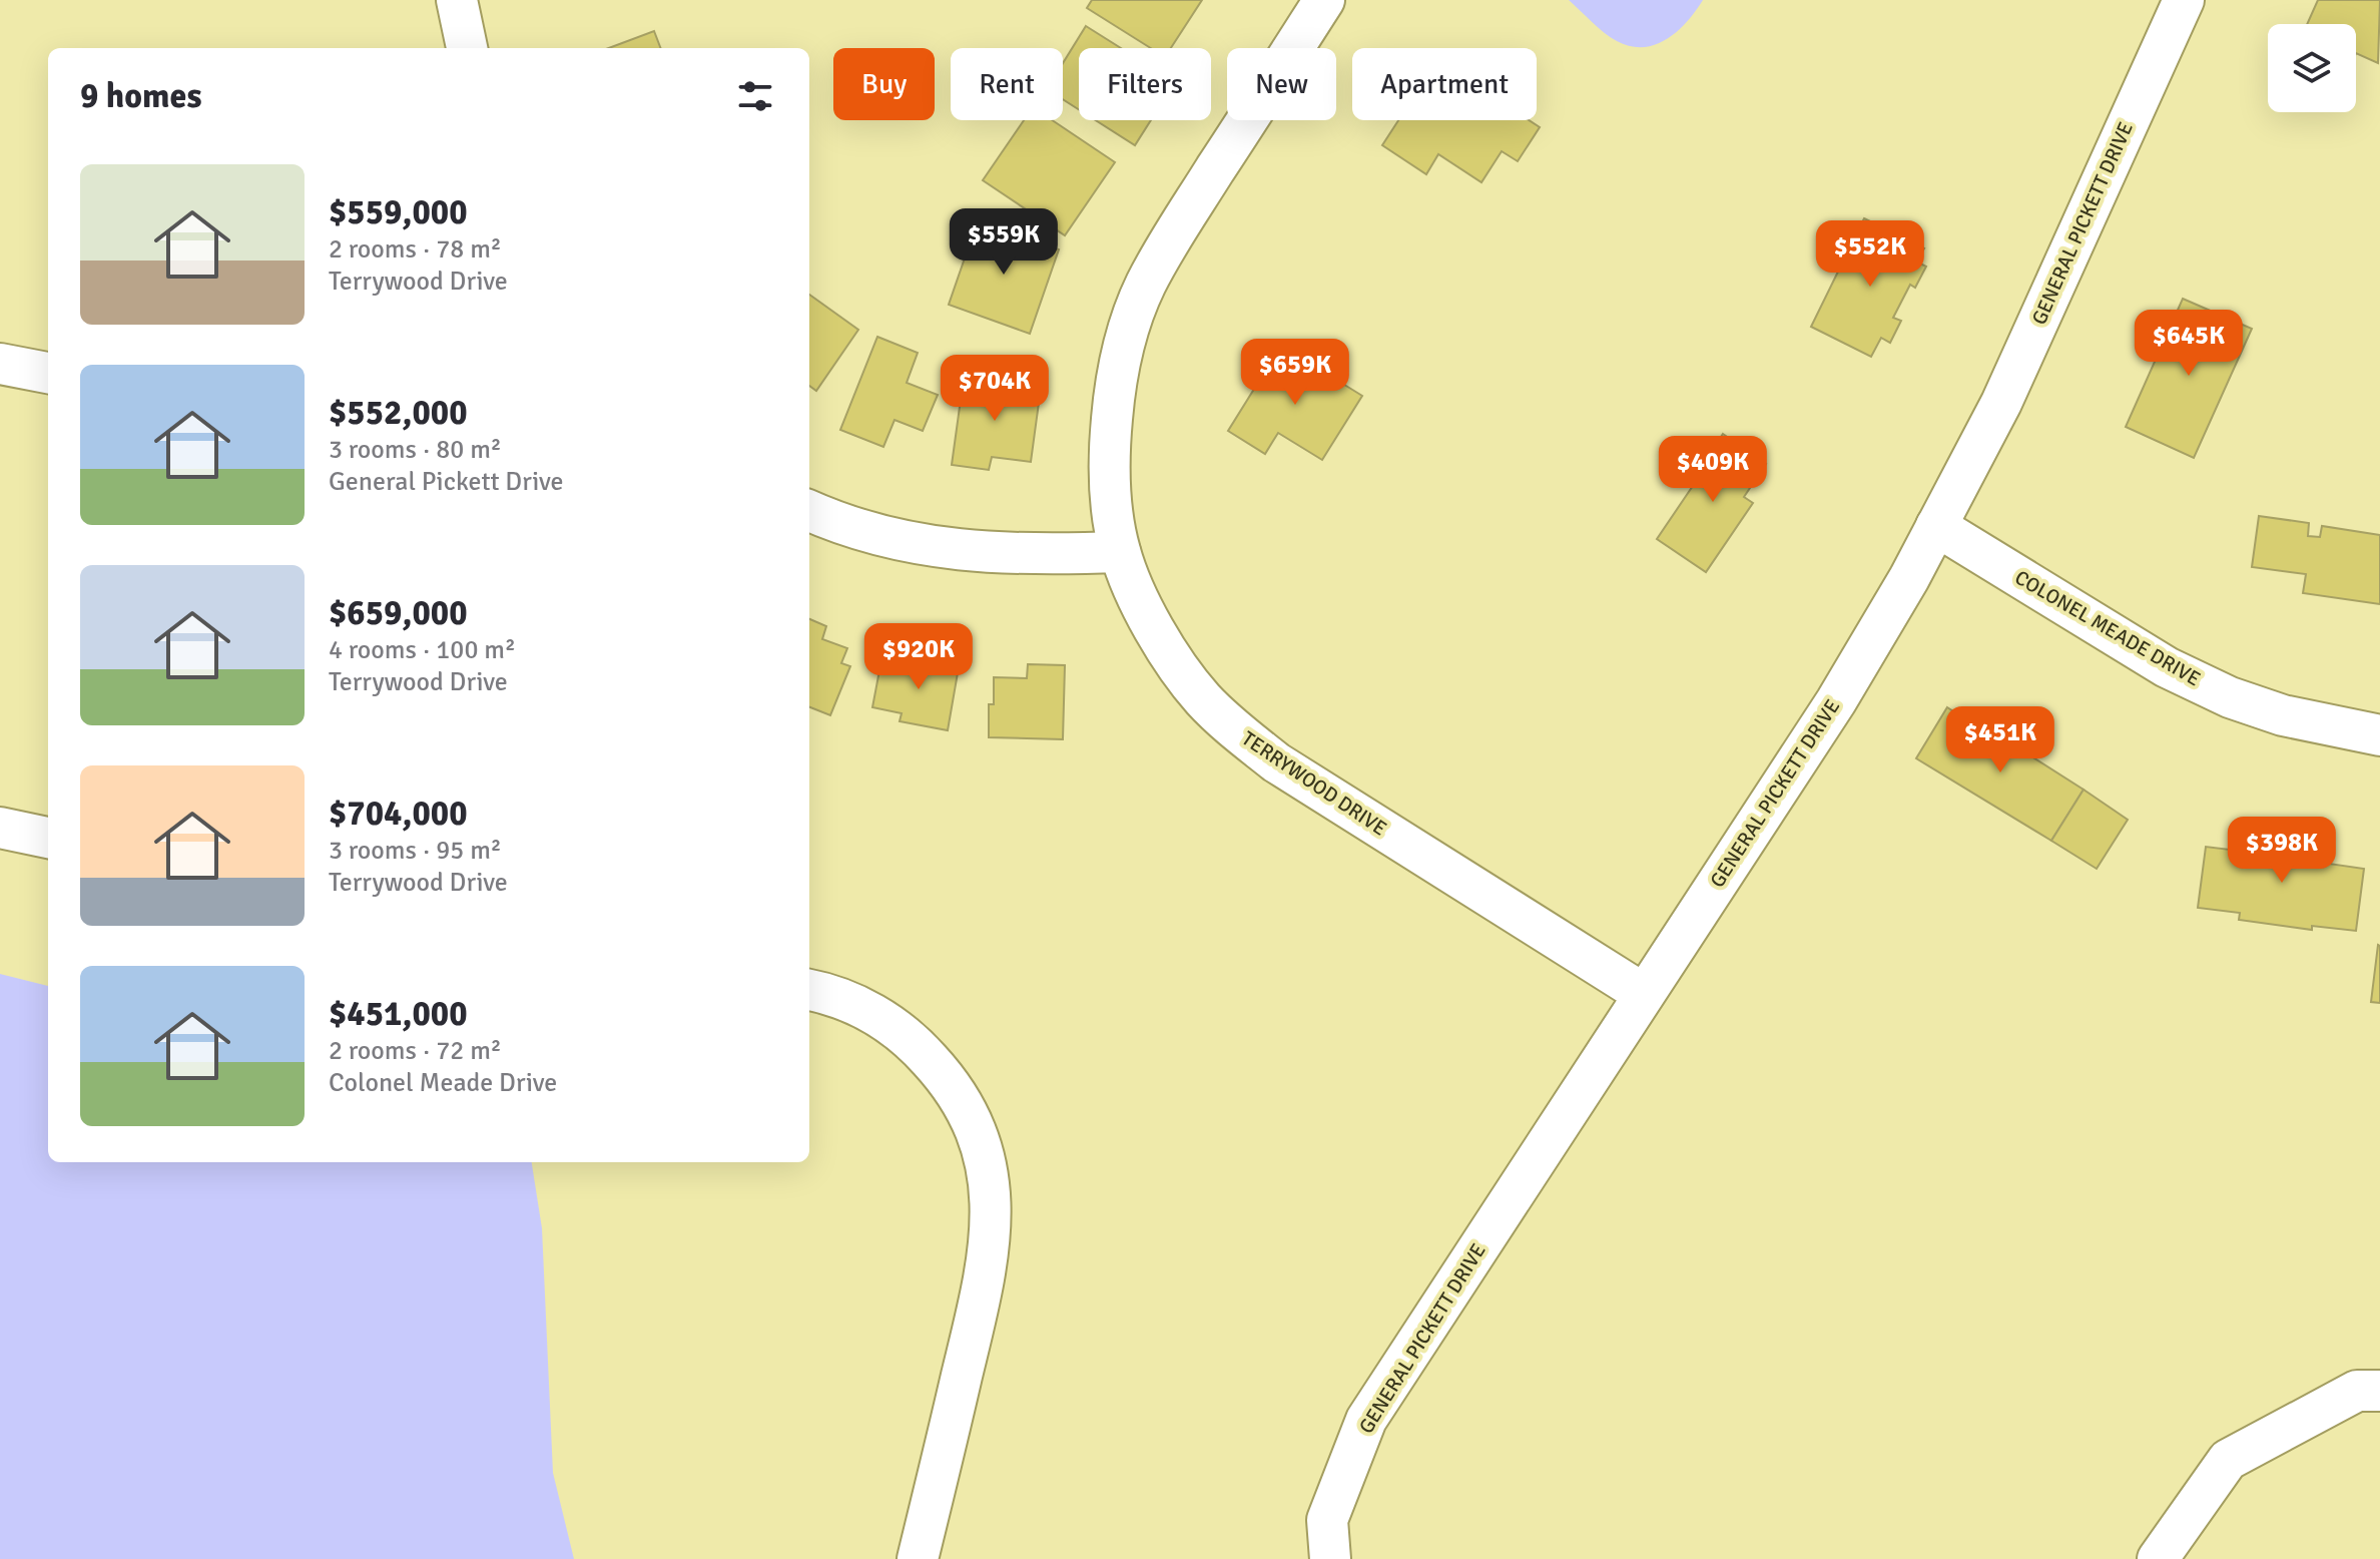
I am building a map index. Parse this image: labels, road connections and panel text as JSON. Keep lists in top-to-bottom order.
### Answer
{
  "streets": {
    "street": ["GENERAL PICKETT DRIVE", "COLONEL MEADE DRIVE", "TERRYWOOD DRIVE"]
  },
  "crossings": [
    ["GENERAL PICKETT DRIVE", "COLONEL MEADE DRIVE"],
    ["GENERAL PICKETT DRIVE", "TERRYWOOD DRIVE"]
  ],
  "page": {
    "chip": [
      "Buy",
      "Rent",
      "Filters",
      "New",
      "Apartment"
    ],
    "heading": "9 homes",
    "list": [
      {
        "name": "$559,000",
        "note": "2 rooms · 78 m² · Terrywood Drive"
      },
      {
        "name": "$552,000",
        "note": "3 rooms · 80 m² · General Pickett Drive"
      },
      {
        "name": "$659,000",
        "note": "4 rooms · 100 m² · Terrywood Drive"
      },
      {
        "name": "$704,000",
        "note": "3 rooms · 95 m² · Terrywood Drive"
      },
      {
        "name": "$451,000",
        "note": "2 rooms · 72 m² · Colonel Meade Drive"
      }
    ],
    "price": [
      "$559K",
      "$552K",
      "$645K",
      "$659K",
      "$704K",
      "$409K",
      "$920K",
      "$451K",
      "$398K"
    ]
  }
}
